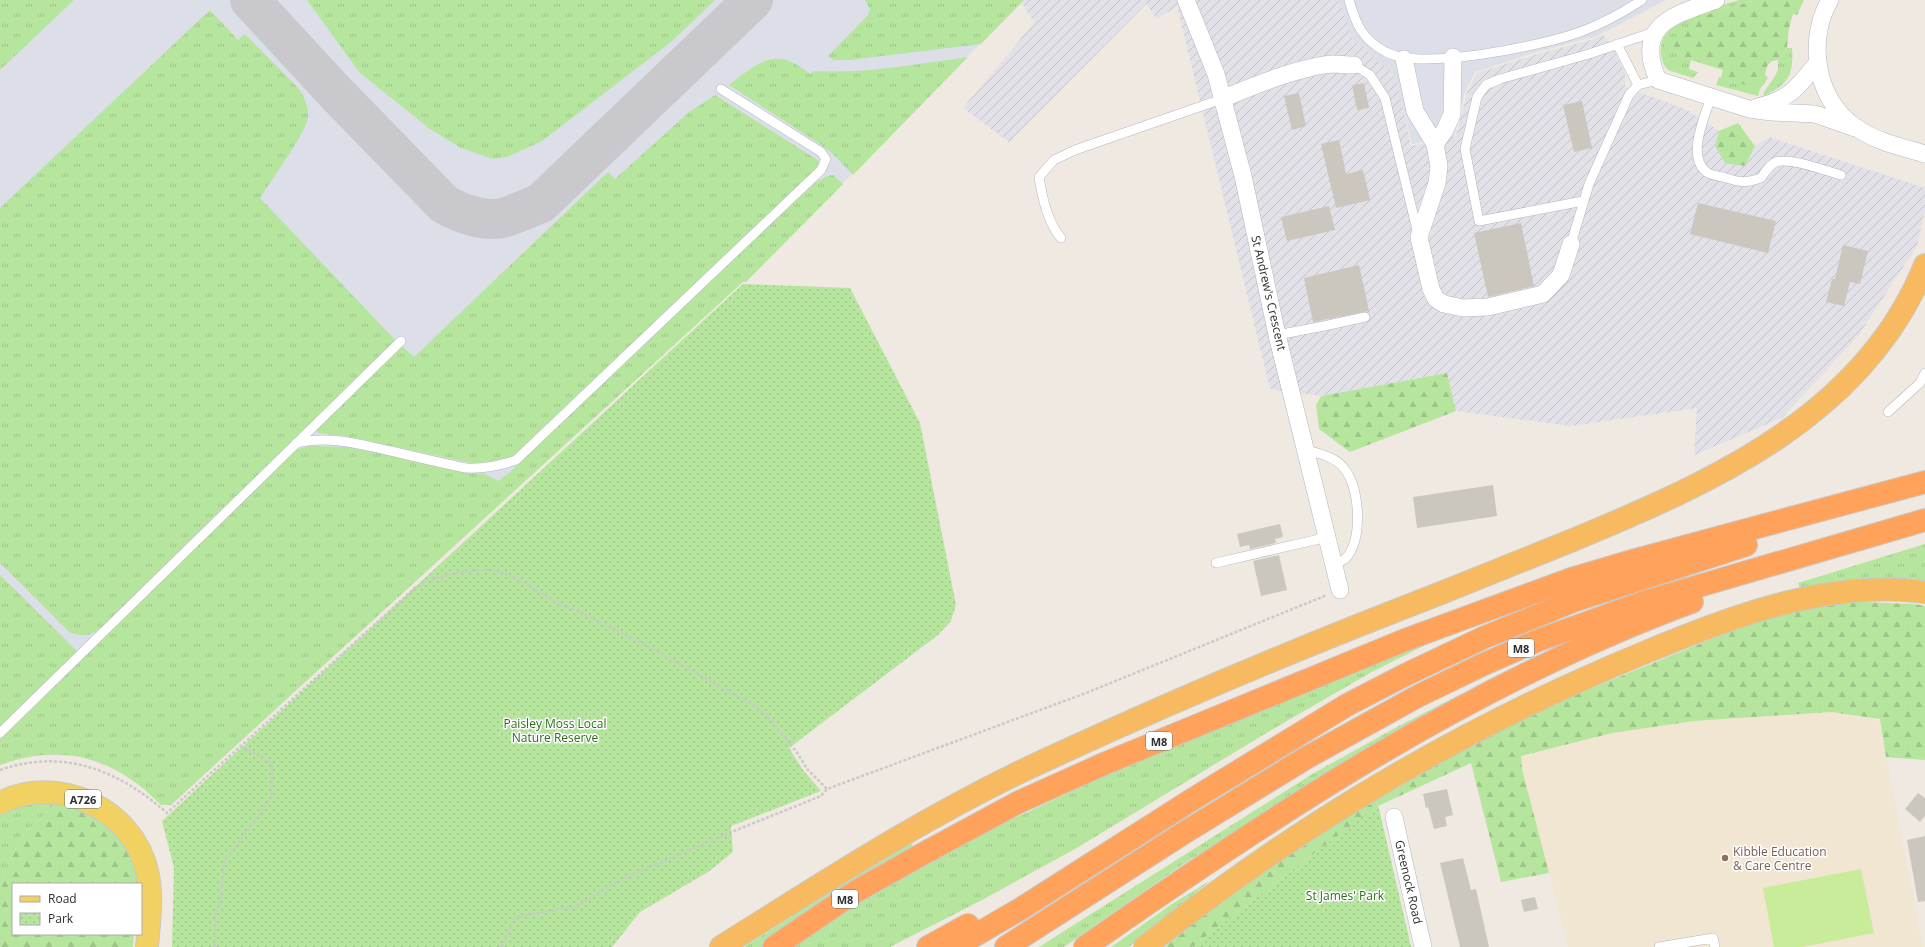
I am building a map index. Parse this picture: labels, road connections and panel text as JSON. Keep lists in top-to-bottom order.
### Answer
{
  "streets": {
    "highway": ["M8"],
    "main road": ["A726"],
    "street": ["St Andrew's Crescent", "Greenock Road"]
  },
  "parks": ["Paisley Moss Local Nature Reserve", "St James' Park"],
  "places": ["Kibble Education & Care Centre"],
  "legend": ["Road", "Park"]
}
